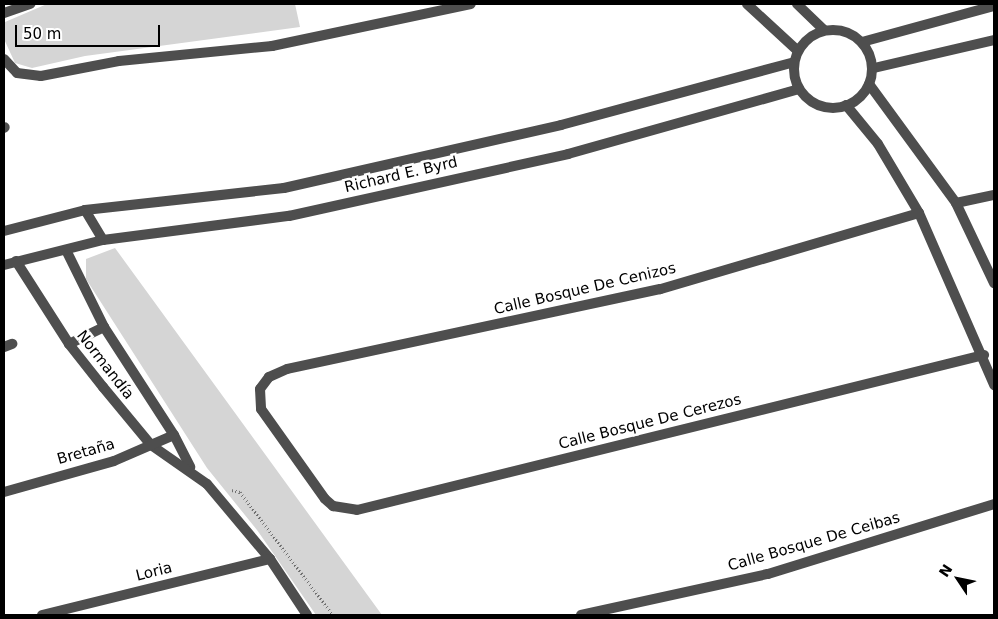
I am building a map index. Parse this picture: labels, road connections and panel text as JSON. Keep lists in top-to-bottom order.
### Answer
{
  "streets": {
    "street": [
      "Richard E. Byrd",
      "Calle Bosque De Cenizos",
      "Normandía",
      "Calle Bosque De Cerezos",
      "Bretaña",
      "Calle Bosque De Ceibas",
      "Loria"
    ]
  },
  "crossings": [
    ["Richard E. Byrd", "Normandía"],
    ["Calle Bosque De Cenizos", "Calle Bosque De Cerezos"],
    ["Normandía", "Bretaña"],
    ["Normandía", "Loria"]
  ],
  "scale_bar": "50 m",
  "north": "top left"
}
